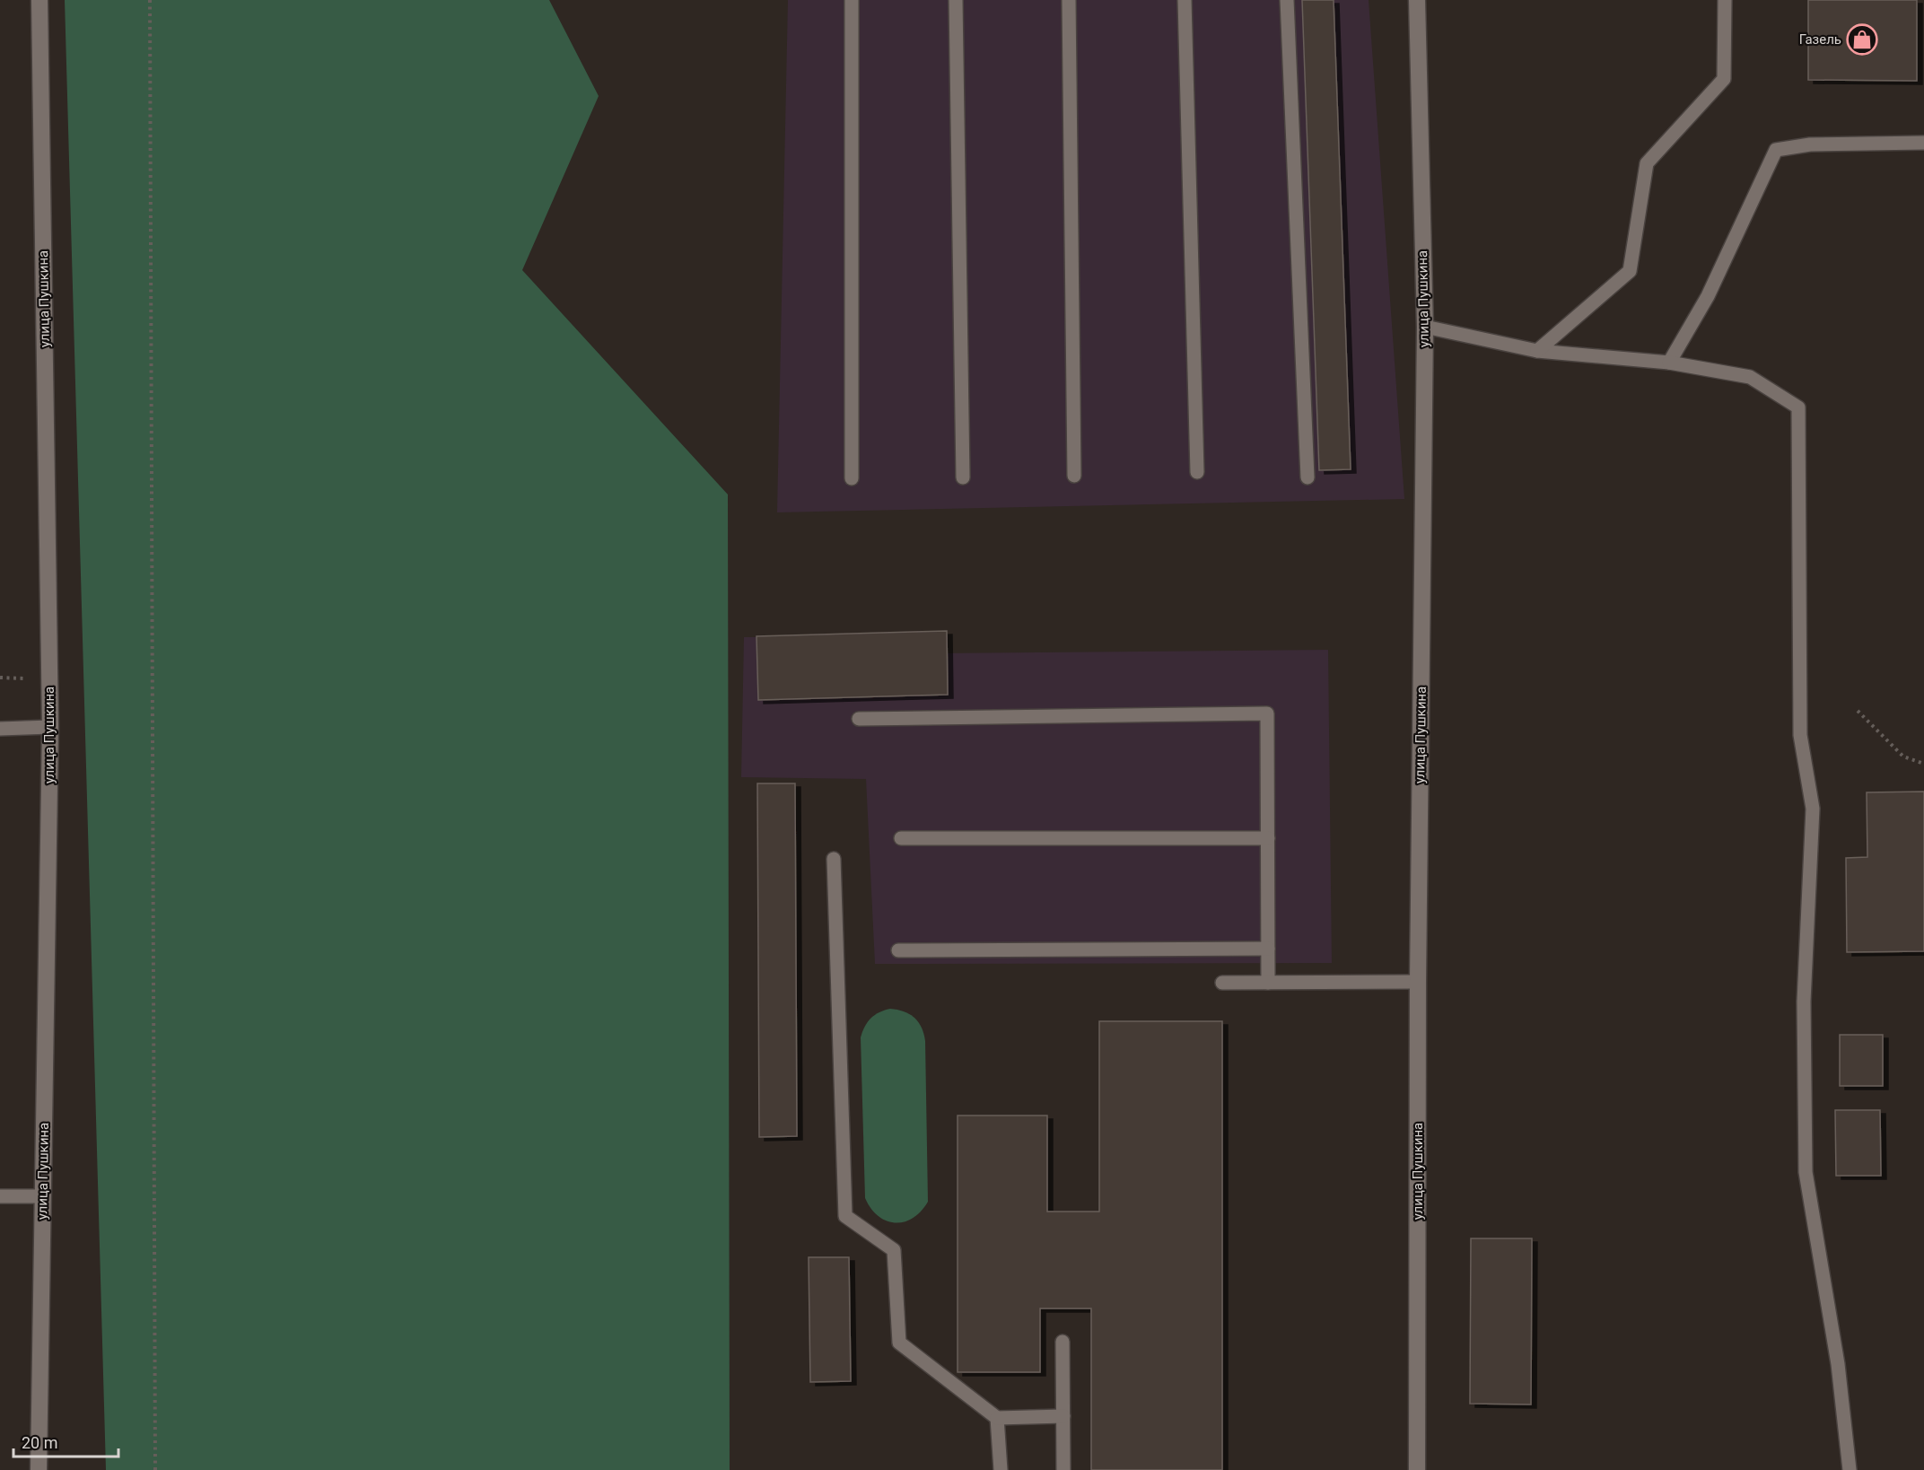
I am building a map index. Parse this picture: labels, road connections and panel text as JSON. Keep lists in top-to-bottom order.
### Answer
{
  "streets": {
    "street": ["улица Пушкина"]
  },
  "places": {
    "shop": ["Газель"]
  },
  "scale_bar": "20 m"
}
